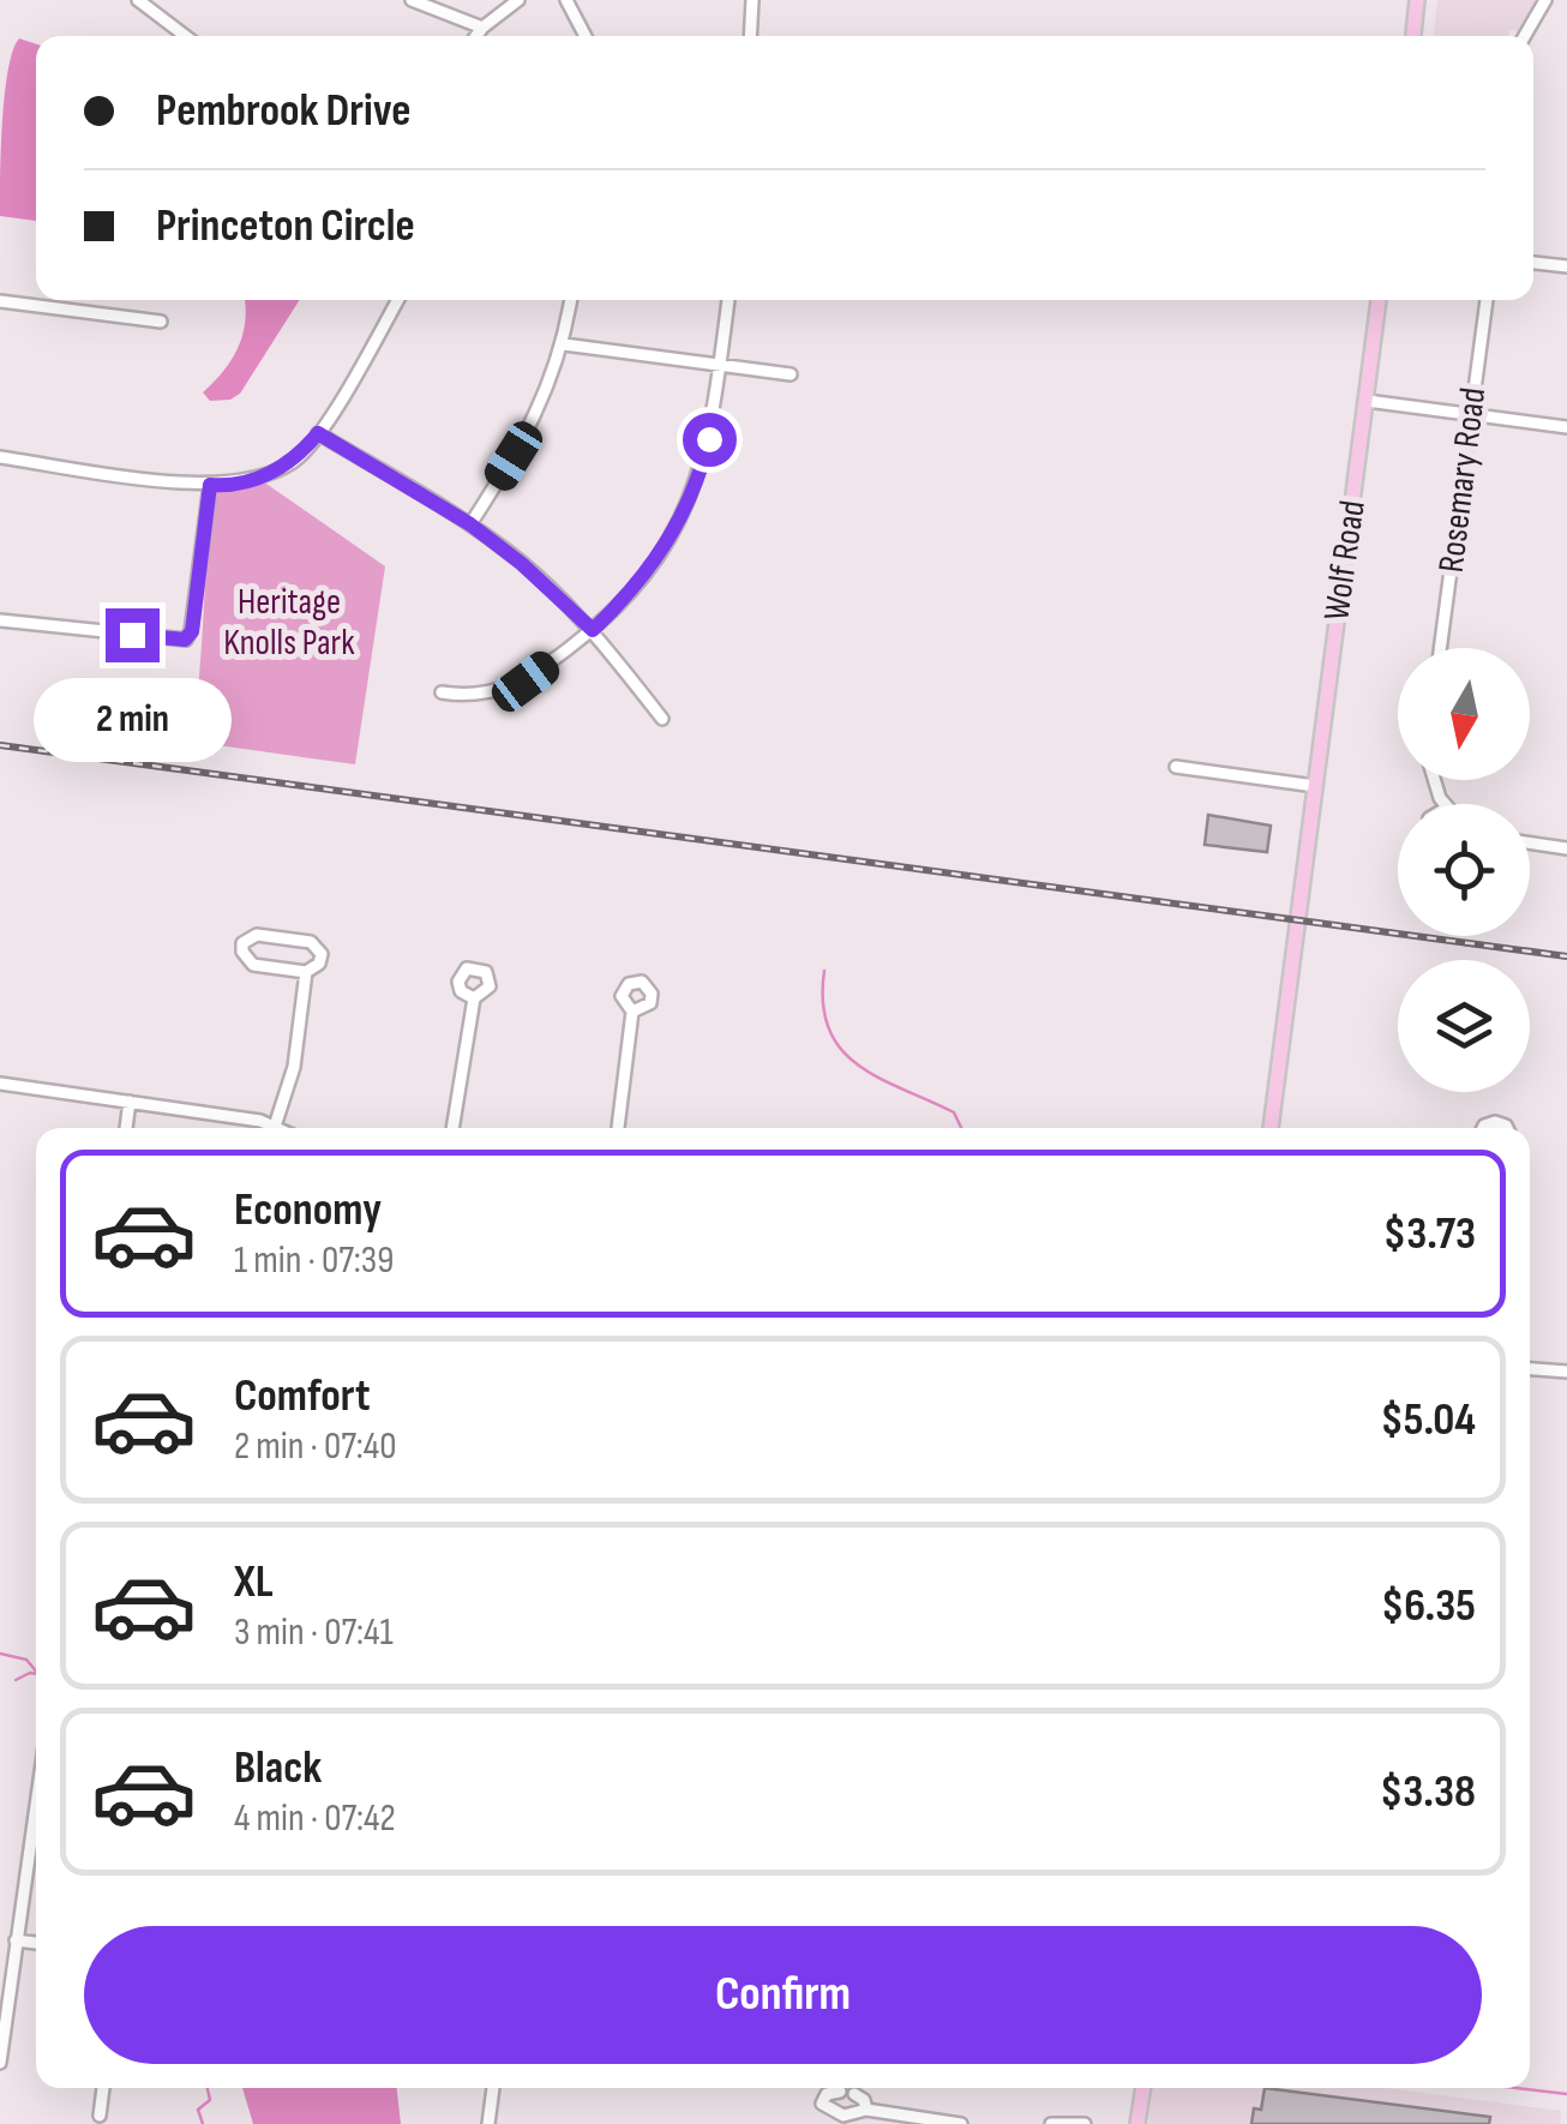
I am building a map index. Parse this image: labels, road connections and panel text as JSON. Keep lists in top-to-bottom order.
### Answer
{
  "streets": {
    "main road": ["Wolf Road"],
    "street": ["Rosemary Road"]
  },
  "parks": ["Heritage Knolls Park"],
  "north": "bottom",
  "page": {
    "banner": ["Pembrook Drive", "Princeton Circle"],
    "bubble": "2 min",
    "list": [
      {
        "name": "Economy",
        "note": "1 min · 07:39",
        "value": "$3.73"
      },
      {
        "name": "Comfort",
        "note": "2 min · 07:40",
        "value": "$5.04"
      },
      {
        "name": "XL",
        "note": "3 min · 07:41",
        "value": "$6.35"
      },
      {
        "name": "Black",
        "note": "4 min · 07:42",
        "value": "$3.38"
      }
    ],
    "buttons": "Confirm"
  }
}
